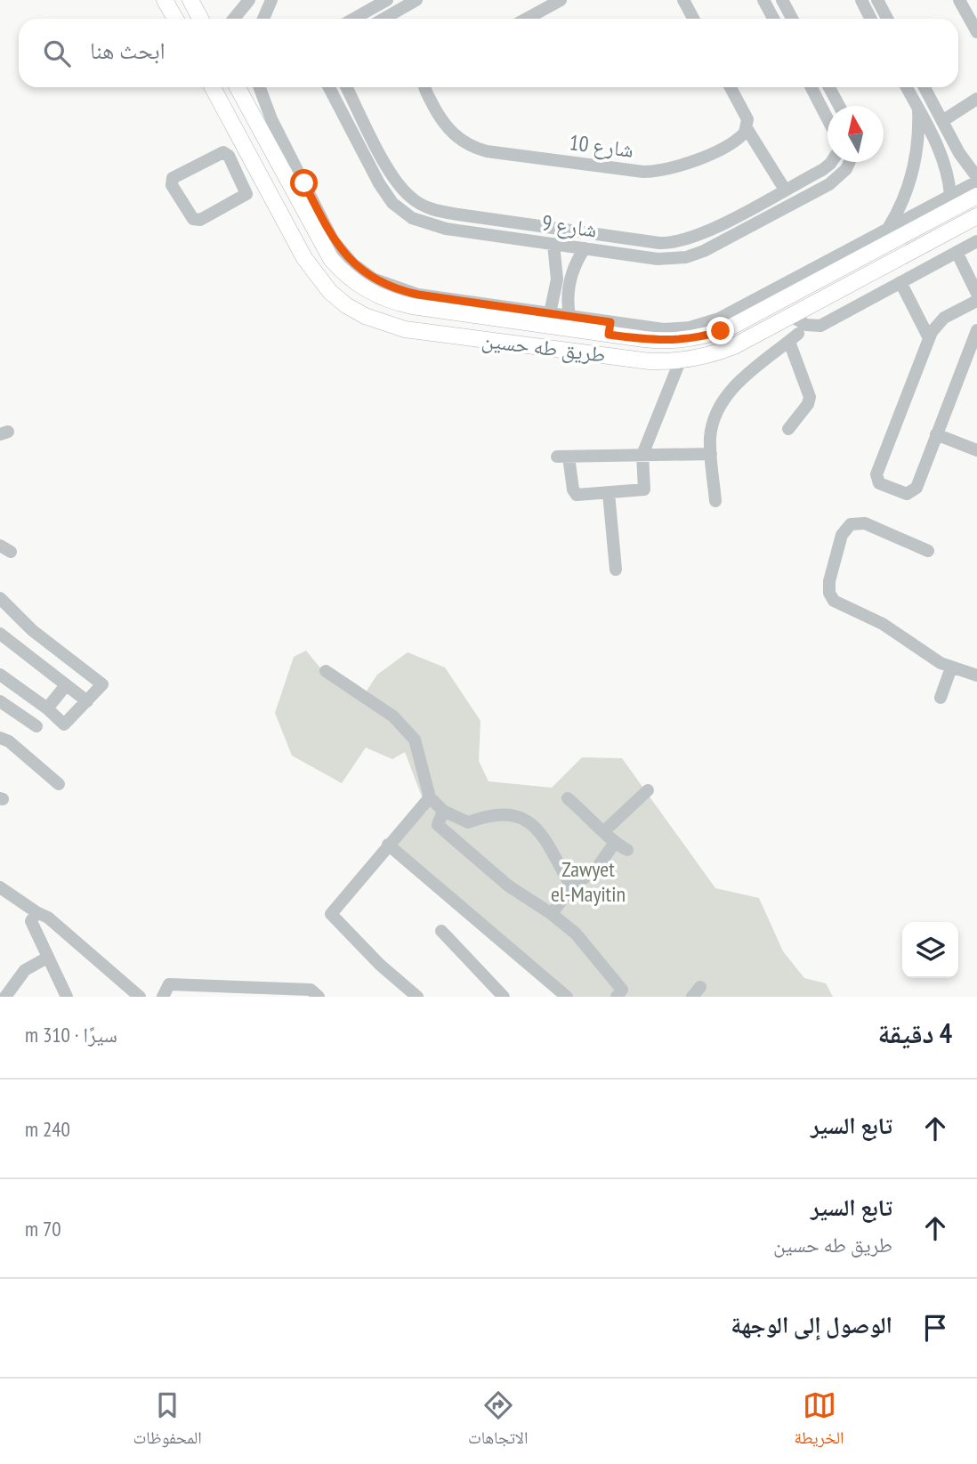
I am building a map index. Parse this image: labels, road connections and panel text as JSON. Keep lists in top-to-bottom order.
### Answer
{
  "streets": {
    "main road": ["طريق طه حسين"],
    "street": ["شارع 10", "شارع 9"]
  },
  "parks": ["Zawyet el-Mayitin"],
  "north": "top",
  "page": {
    "search": "ابحث هنا",
    "heading": ["4 دقيقة", "سيرًا · 310 m"],
    "list": [
      ["تابع السير", "240 m"],
      ["تابع السير", "طريق طه حسين", "70 m"],
      "الوصول إلى الوجهة"
    ],
    "nav": ["الخريطة", "الاتجاهات", "المحفوظات"]
  }
}
